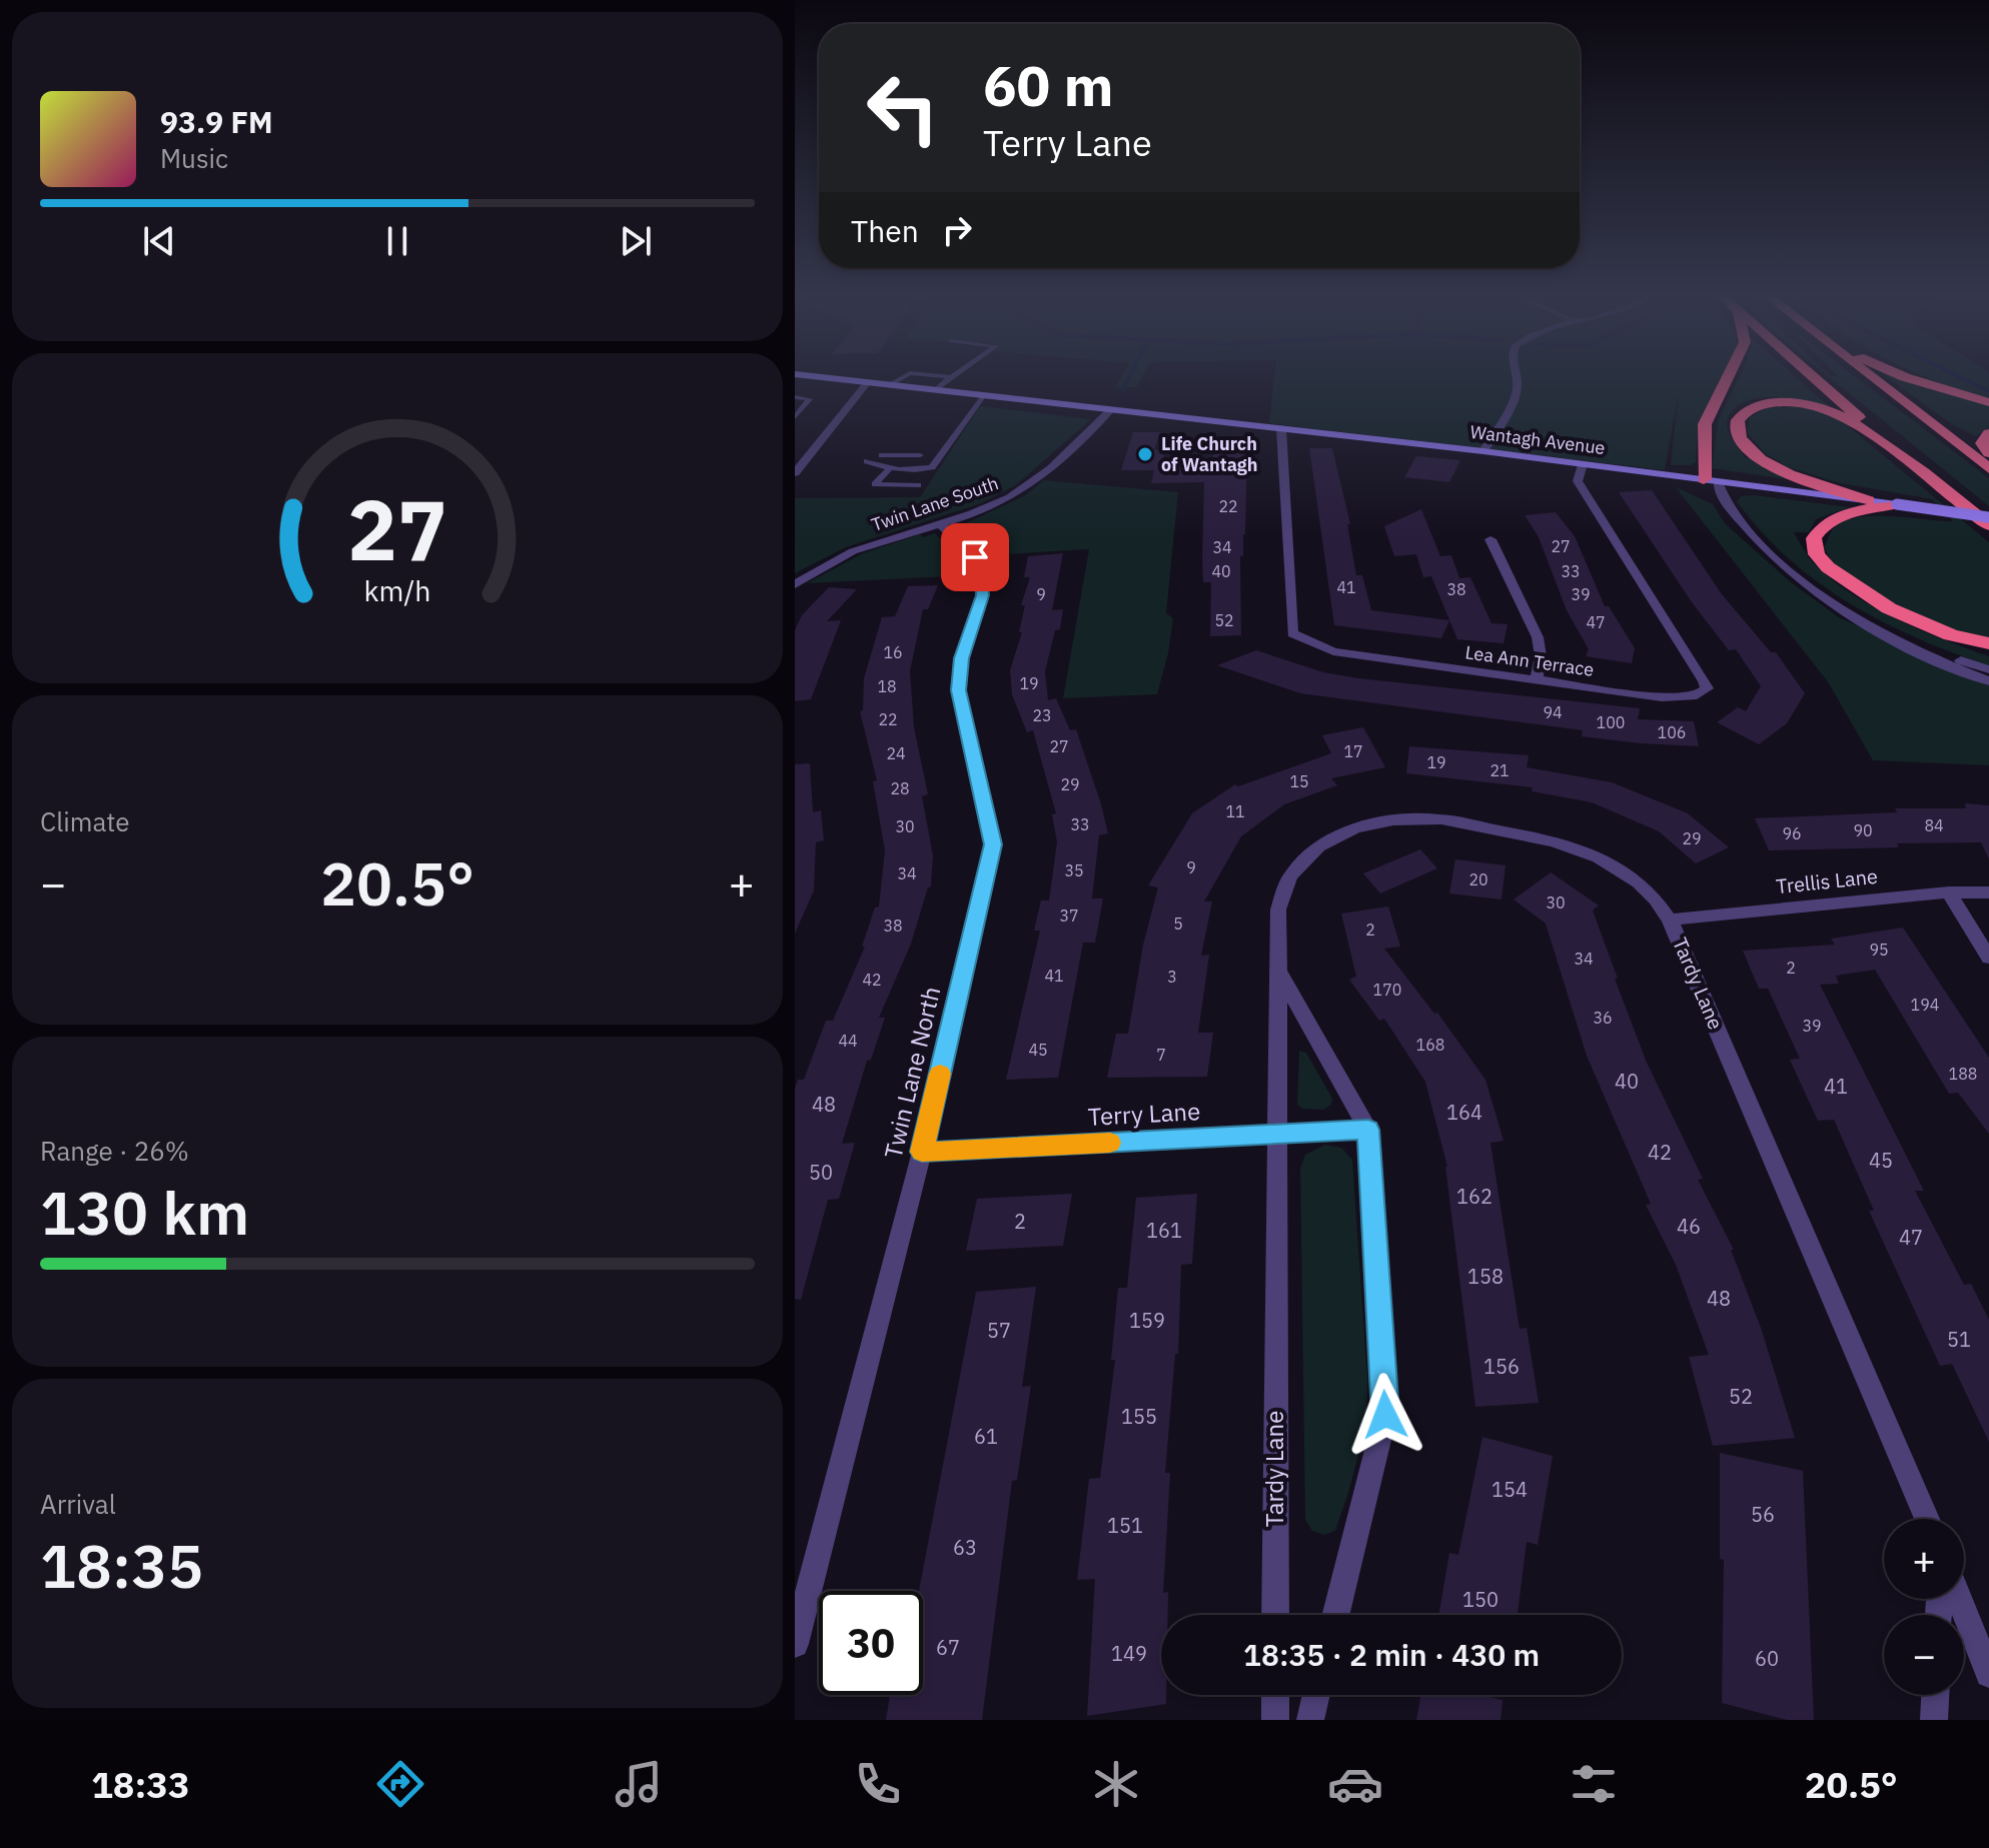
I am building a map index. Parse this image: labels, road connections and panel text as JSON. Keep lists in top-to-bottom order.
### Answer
{
  "streets": {
    "main road": ["Wantagh Avenue"],
    "street": [
      "Twin Lane South",
      "Lea Ann Terrace",
      "Trellis Lane",
      "Tardy Lane",
      "Twin Lane North",
      "Terry Lane"
    ]
  },
  "crossings": [
    ["Wantagh Avenue", "Twin Lane South"],
    ["Wantagh Avenue", "Lea Ann Terrace"],
    ["Twin Lane South", "Twin Lane North"],
    ["Trellis Lane", "Tardy Lane"],
    ["Tardy Lane", "Terry Lane"],
    ["Twin Lane North", "Terry Lane"]
  ],
  "places": ["Life Church of Wantagh"],
  "house_numbers": [
    "22",
    "27",
    "34",
    "40",
    "33",
    "41",
    "38",
    "9",
    "39",
    "52",
    "47",
    "16",
    "19",
    "18",
    "94",
    "23",
    "22",
    "100",
    "106",
    "27",
    "17",
    "24",
    "19",
    "21",
    "15",
    "29",
    "28",
    "11",
    "33",
    "84",
    "30",
    "90",
    "96",
    "29",
    "9",
    "35",
    "34",
    "20",
    "30",
    "37",
    "5",
    "38",
    "2",
    "95",
    "34",
    "2",
    "41",
    "3",
    "42",
    "170",
    "194",
    "36",
    "39",
    "44",
    "168",
    "45",
    "7",
    "188",
    "40",
    "41",
    "48",
    "164",
    "42",
    "45",
    "50",
    "162",
    "2",
    "46",
    "161",
    "47",
    "158",
    "48",
    "159",
    "57",
    "51",
    "156",
    "52",
    "155",
    "61",
    "154",
    "56",
    "151",
    "63",
    "150",
    "67",
    "149",
    "60"
  ],
  "page": {
    "turn": ["60 m", "Terry Lane"],
    "song": ["93.9 FM", "Music"],
    "then": "Then",
    "tile": [
      "Climate",
      ["Range · 26%", "130 km"],
      ["Arrival", "18:35"]
    ],
    "heat": ["−", "20.5°", "+"],
    "map_buttons": ["+", "−"],
    "limit": "30",
    "trip": "18:35 · 2 min · 430 m",
    "tabs": ["18:33", "20.5°"],
    "gauge": ["27", "km/h"]
  }
}
